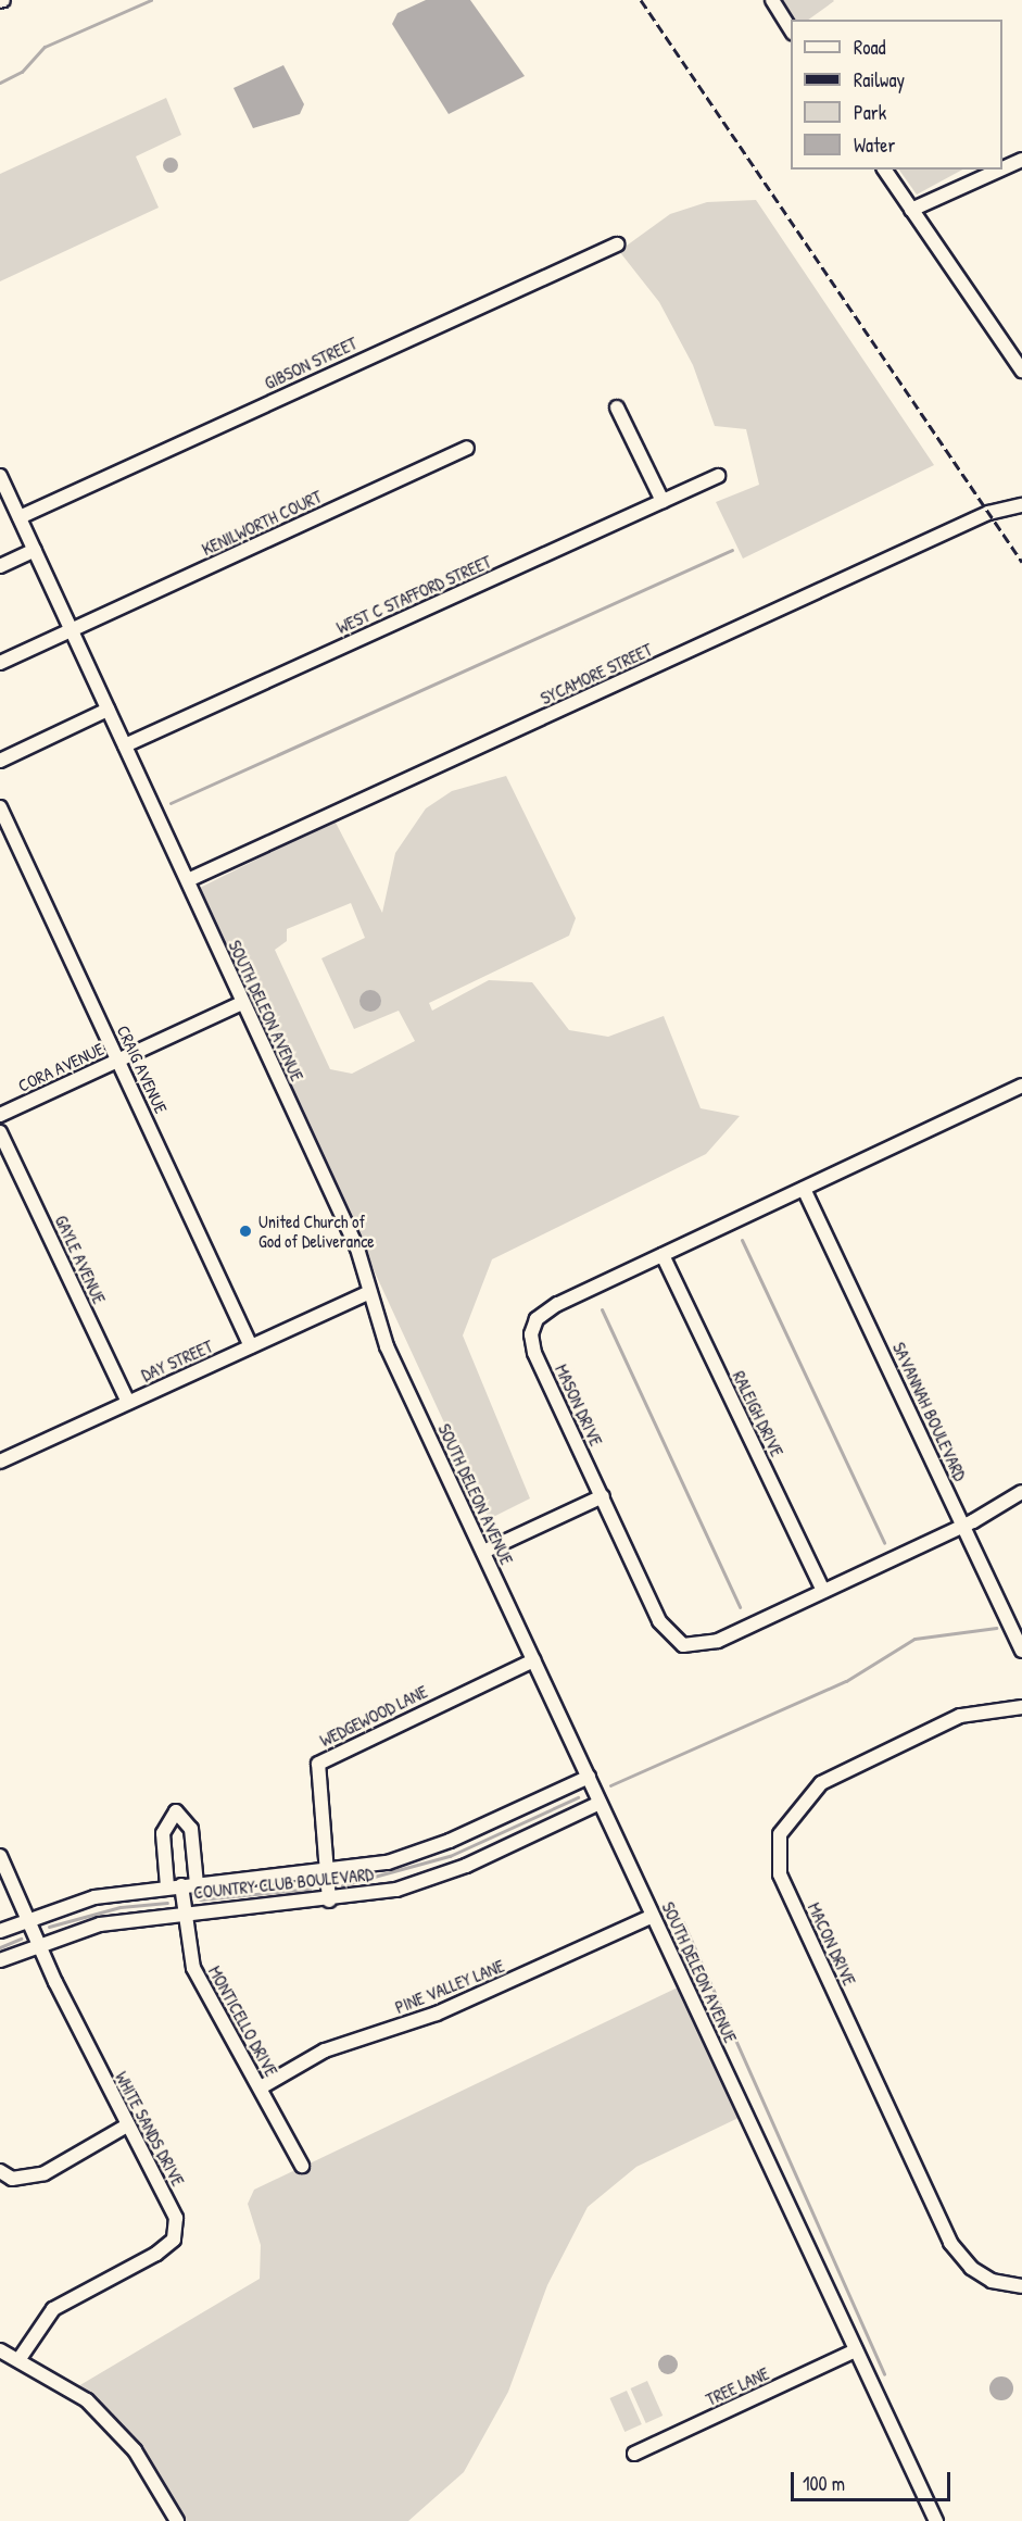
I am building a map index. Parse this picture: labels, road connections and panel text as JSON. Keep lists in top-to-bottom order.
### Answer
{
  "streets": {
    "street": [
      "GIBSON STREET",
      "KENILWORTH COURT",
      "WEST C STAFFORD STREET",
      "SYCAMORE STREET",
      "SOUTH DELEON AVENUE",
      "CORA AVENUE",
      "CRAIG AVENUE",
      "GAYLE AVENUE",
      "DAY STREET",
      "MASON DRIVE",
      "SAVANNAH BOULEVARD",
      "RALEIGH DRIVE",
      "WEDGEWOOD LANE",
      "COUNTRY CLUB BOULEVARD",
      "MACON DRIVE",
      "PINE VALLEY LANE",
      "MONTICELLO DRIVE",
      "WHITE SANDS DRIVE",
      "TREE LANE"
    ]
  },
  "crossings": [
    ["GIBSON STREET", "SOUTH DELEON AVENUE"],
    ["KENILWORTH COURT", "SOUTH DELEON AVENUE"],
    ["WEST C STAFFORD STREET", "SOUTH DELEON AVENUE"],
    ["SYCAMORE STREET", "SOUTH DELEON AVENUE"],
    ["SOUTH DELEON AVENUE", "CORA AVENUE"],
    ["SOUTH DELEON AVENUE", "DAY STREET"],
    ["SOUTH DELEON AVENUE", "WEDGEWOOD LANE"],
    ["SOUTH DELEON AVENUE", "COUNTRY CLUB BOULEVARD"],
    ["SOUTH DELEON AVENUE", "PINE VALLEY LANE"],
    ["SOUTH DELEON AVENUE", "TREE LANE"],
    ["CORA AVENUE", "CRAIG AVENUE"],
    ["CRAIG AVENUE", "DAY STREET"],
    ["GAYLE AVENUE", "DAY STREET"],
    ["MASON DRIVE", "SAVANNAH BOULEVARD"],
    ["MASON DRIVE", "RALEIGH DRIVE"],
    ["WEDGEWOOD LANE", "COUNTRY CLUB BOULEVARD"],
    ["COUNTRY CLUB BOULEVARD", "MONTICELLO DRIVE"],
    ["COUNTRY CLUB BOULEVARD", "WHITE SANDS DRIVE"],
    ["PINE VALLEY LANE", "MONTICELLO DRIVE"]
  ],
  "places": ["United Church of God of Deliverance"],
  "legend": [
    "Road",
    "Railway",
    "Park",
    "Water"
  ],
  "scale_bar": "100 m"
}
